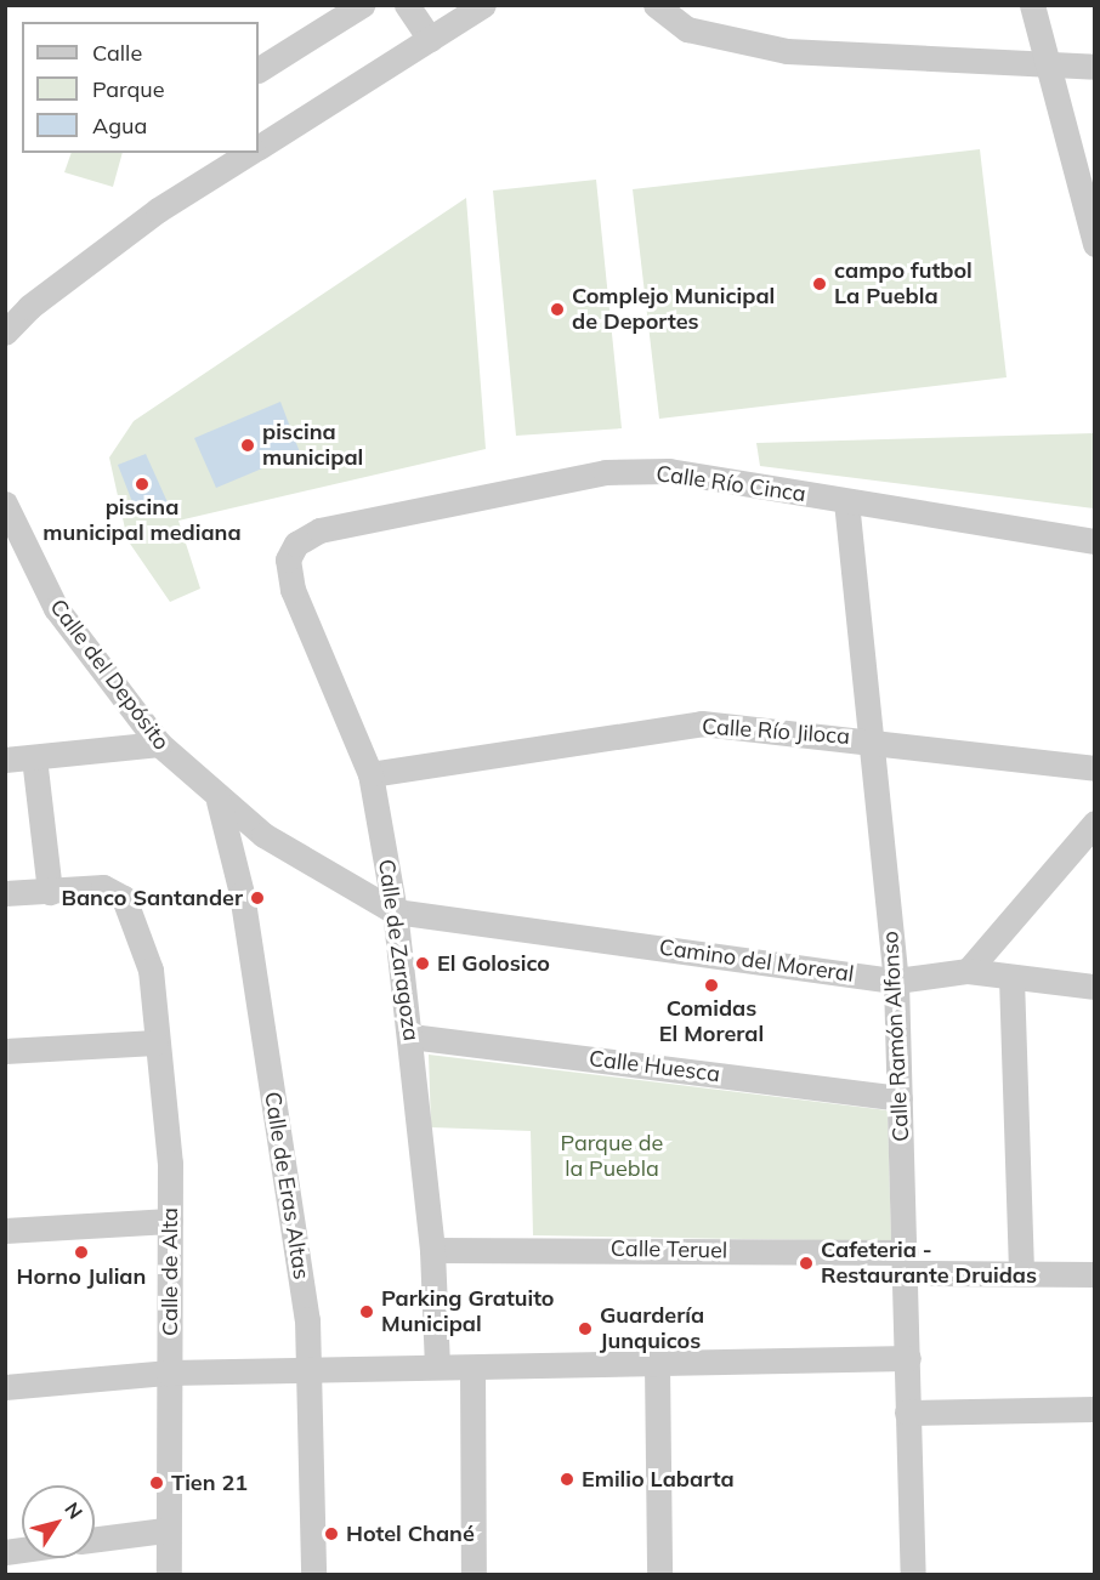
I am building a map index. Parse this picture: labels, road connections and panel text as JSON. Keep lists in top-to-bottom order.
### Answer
{
  "streets": {
    "street": [
      "Calle Río Cinca",
      "Calle del Depósito",
      "Calle Río Jiloca",
      "Calle de Zaragoza",
      "Camino del Moreral",
      "Calle Ramón Alfonso",
      "Calle Huesca",
      "Calle de Eras Altas",
      "Calle Teruel",
      "Calle de Alta"
    ]
  },
  "crossings": [
    ["Calle Río Cinca", "Calle de Zaragoza"],
    ["Calle Río Cinca", "Calle Ramón Alfonso"],
    ["Calle del Depósito", "Calle de Zaragoza"],
    ["Calle del Depósito", "Camino del Moreral"],
    ["Calle del Depósito", "Calle de Eras Altas"],
    ["Calle Río Jiloca", "Calle de Zaragoza"],
    ["Calle Río Jiloca", "Calle Ramón Alfonso"],
    ["Calle de Zaragoza", "Camino del Moreral"],
    ["Calle de Zaragoza", "Calle Huesca"],
    ["Calle de Zaragoza", "Calle Teruel"],
    ["Camino del Moreral", "Calle Ramón Alfonso"],
    ["Calle Ramón Alfonso", "Calle Huesca"],
    ["Calle Ramón Alfonso", "Calle Teruel"]
  ],
  "parks": ["Parque de la Puebla"],
  "places": [
    "campo futbol La Puebla",
    "Complejo Municipal de Deportes",
    "piscina municipal",
    "piscina municipal mediana",
    "Banco Santander",
    "El Golosico",
    "Comidas El Moreral",
    "Horno Julian",
    "Cafeteria - Restaurante Druidas",
    "Parking Gratuito Municipal",
    "Guardería Junquicos",
    "Emilio Labarta",
    "Tien 21",
    "Hotel Chané"
  ],
  "legend": ["Calle", "Parque", "Agua"],
  "north": "top right"
}
